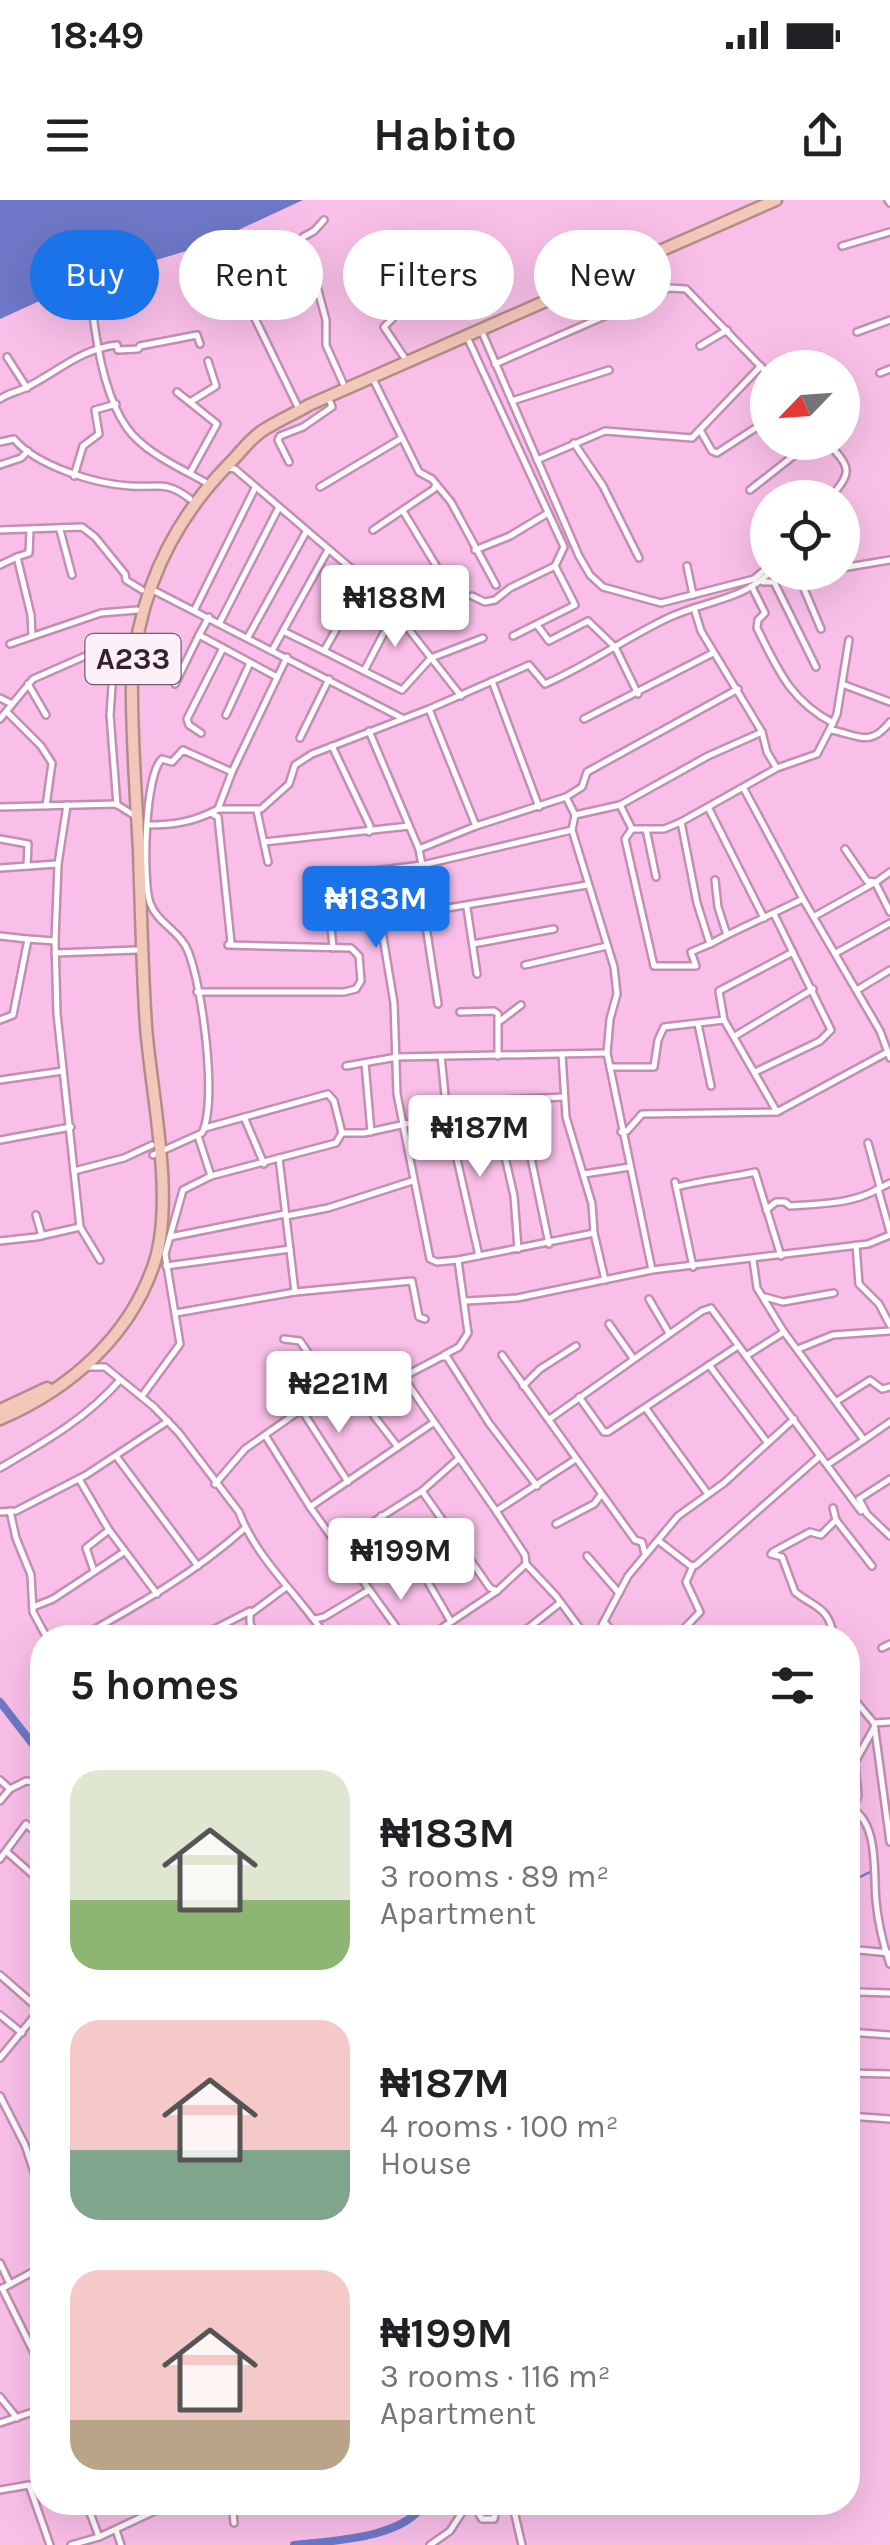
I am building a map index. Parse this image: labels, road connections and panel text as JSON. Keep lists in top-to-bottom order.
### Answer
{
  "streets": {
    "highway": ["A233"]
  },
  "north": "bottom left",
  "page": {
    "status": "18:49",
    "header": "Habito",
    "chip": [
      "Buy",
      "Rent",
      "Filters",
      "New"
    ],
    "price": [
      "₦188M",
      "₦183M",
      "₦187M",
      "₦221M",
      "₦199M"
    ],
    "heading": "5 homes",
    "list": [
      {
        "name": "₦183M",
        "note": "3 rooms · 89 m² · Apartment"
      },
      {
        "name": "₦187M",
        "note": "4 rooms · 100 m² · House"
      },
      {
        "name": "₦199M",
        "note": "3 rooms · 116 m² · Apartment"
      }
    ]
  }
}
